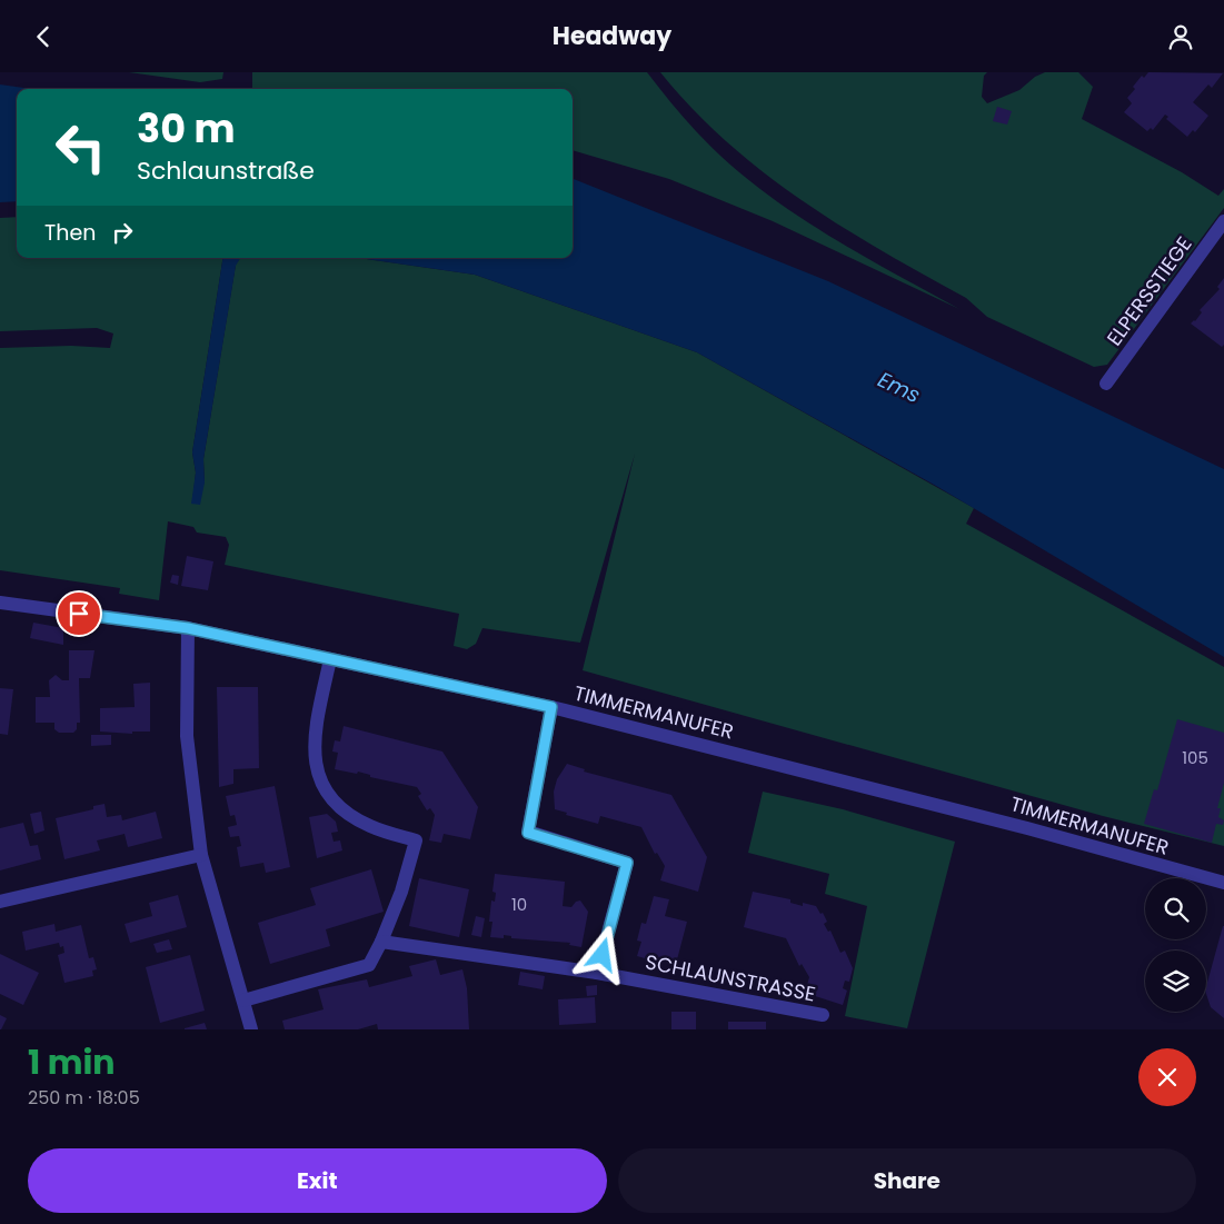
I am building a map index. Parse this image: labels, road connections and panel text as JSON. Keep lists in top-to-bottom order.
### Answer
{
  "streets": {
    "street": ["ELPERSSTIEGE", "TIMMERMANUFER", "SCHLAUNSTRASSE"]
  },
  "water": ["Ems"],
  "house_numbers": ["105", "10"],
  "page": {
    "header": "Headway",
    "turn": ["30 m", "Schlaunstraße"],
    "then": "Then",
    "heading": ["1 min", "250 m · 18:05"],
    "buttons": ["Exit", "Share"]
  }
}
